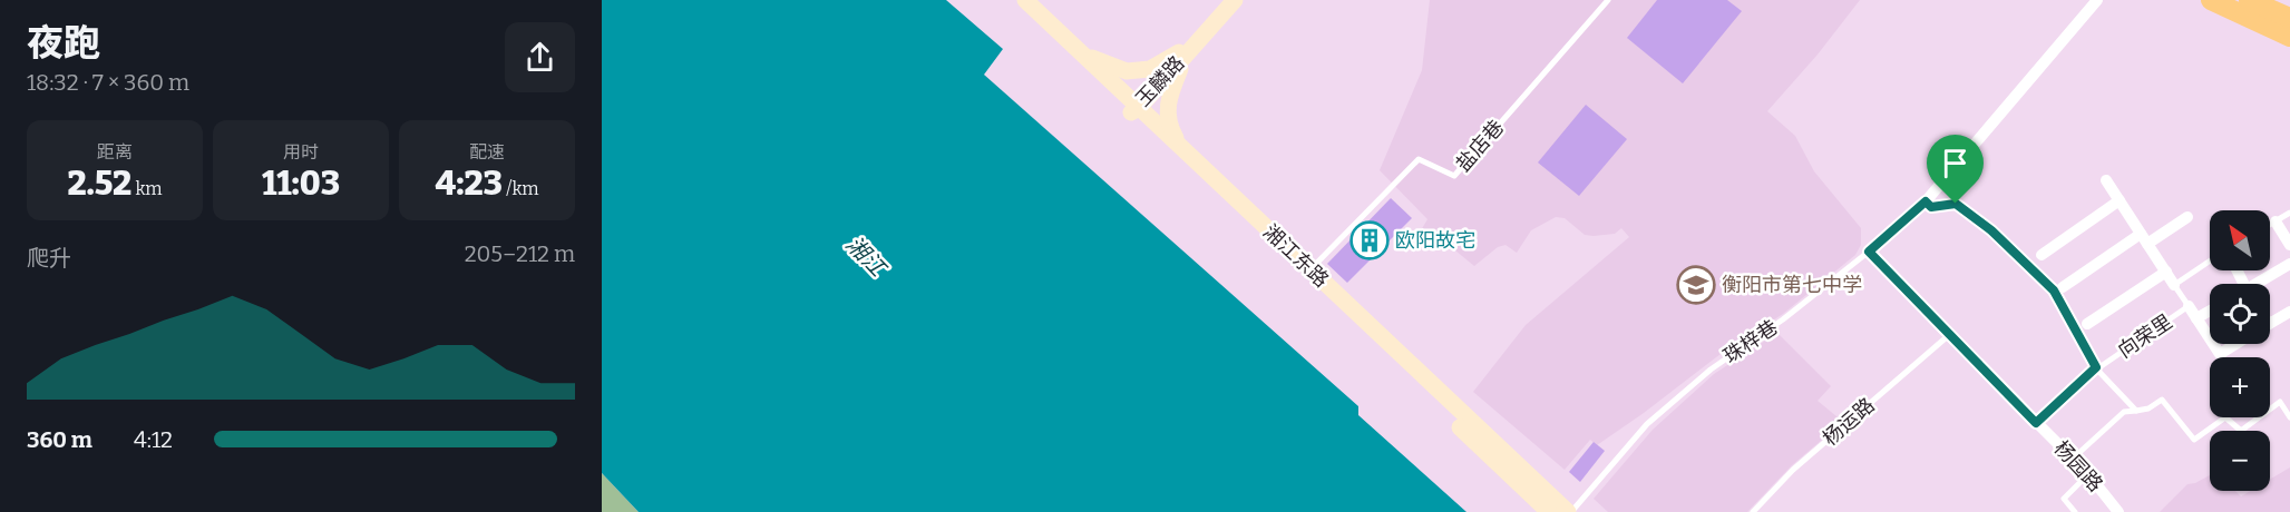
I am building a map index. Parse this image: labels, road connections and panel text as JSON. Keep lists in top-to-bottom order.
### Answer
{
  "streets": {
    "main road": ["玉麟路", "湘江东路"],
    "street": ["珠梓巷", "杨园路"],
    "lane": ["盐店巷", "向荣里", "杨运路"]
  },
  "crossings": [
    ["玉麟路", "湘江东路"],
    ["盐店巷", "湘江东路"],
    ["湘江东路", "珠梓巷"],
    ["珠梓巷", "杨园路"],
    ["杨运路", "杨园路"]
  ],
  "water": ["湘江"],
  "places": {
    "building": ["欧阳故宅"],
    "school or university": ["衡阳市第七中学"]
  },
  "north": "top left",
  "page": {
    "heading": ["夜跑", "18:32 · 7 × 360 m"],
    "stats": [
      ["距离", "2.52 km"],
      ["用时", "11:03"],
      ["配速", "4:23 /km"]
    ],
    "map_buttons": ["+", "−"],
    "chart": ["爬升", "205–212 m"],
    "list": [
      {
        "name": "360 m",
        "note": "4:12"
      }
    ]
  }
}
